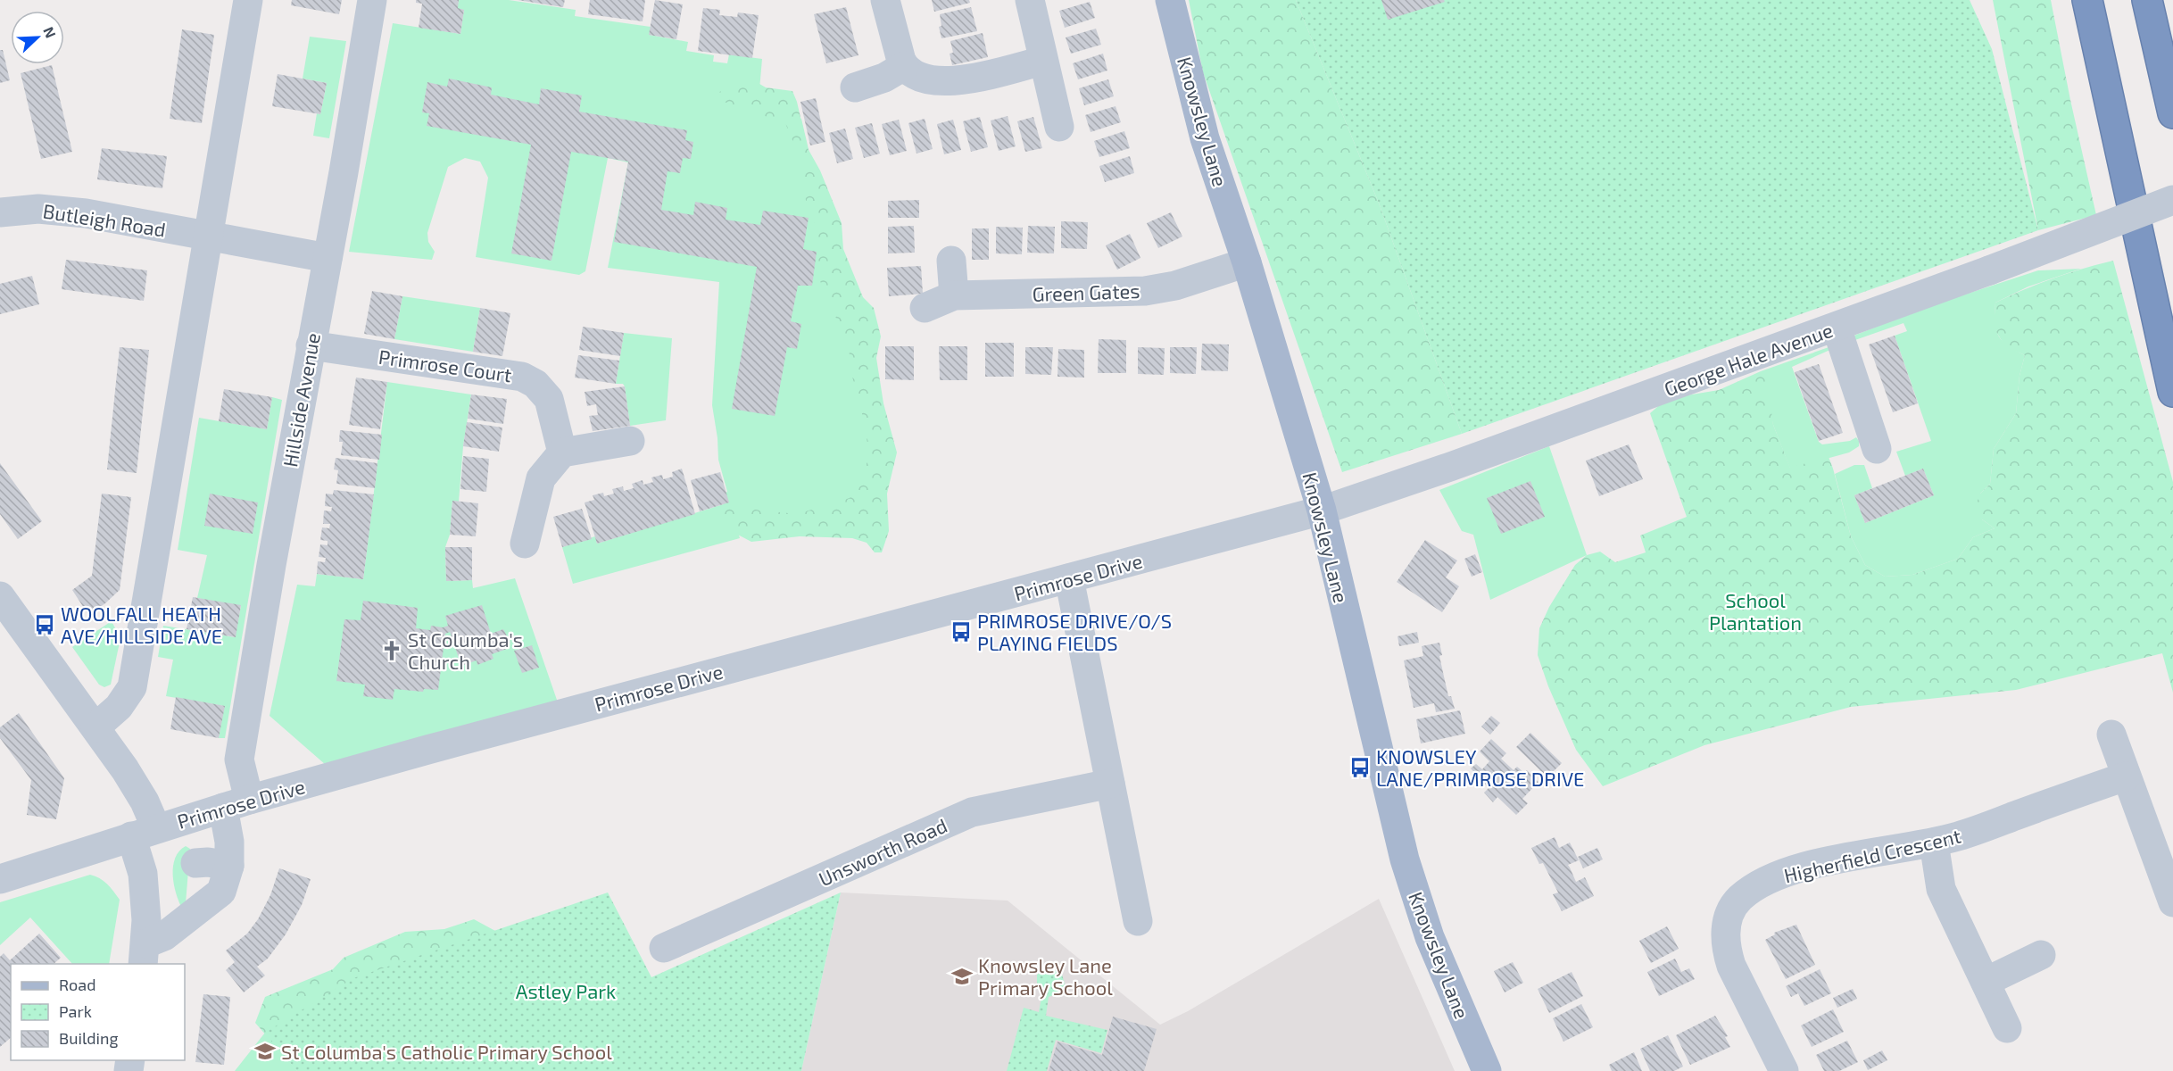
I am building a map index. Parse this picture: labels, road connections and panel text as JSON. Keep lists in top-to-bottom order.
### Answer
{
  "streets": {
    "main road": ["Knowsley Lane"],
    "street": [
      "Butleigh Road",
      "Green Gates",
      "George Hale Avenue",
      "Primrose Court",
      "Hillside Avenue",
      "Primrose Drive",
      "Unsworth Road",
      "Higherfield Crescent"
    ]
  },
  "crossings": [
    ["Knowsley Lane", "Green Gates"],
    ["Knowsley Lane", "George Hale Avenue"],
    ["Knowsley Lane", "Primrose Drive"],
    ["Butleigh Road", "Hillside Avenue"],
    ["George Hale Avenue", "Primrose Drive"],
    ["Primrose Court", "Hillside Avenue"],
    ["Hillside Avenue", "Primrose Drive"]
  ],
  "parks": ["School Plantation", "Astley Park"],
  "places": {
    "bus stop": ["WOOLFALL HEATH AVE/HILLSIDE AVE", "PRIMROSE DRIVE/O/S PLAYING FIELDS", "KNOWSLEY LANE/PRIMROSE DRIVE"],
    "church": ["St Columba's Church"],
    "school or university": ["Knowsley Lane Primary School", "St Columba's Catholic Primary School"]
  },
  "legend": ["Road", "Park", "Building"],
  "north": "top right"
}
